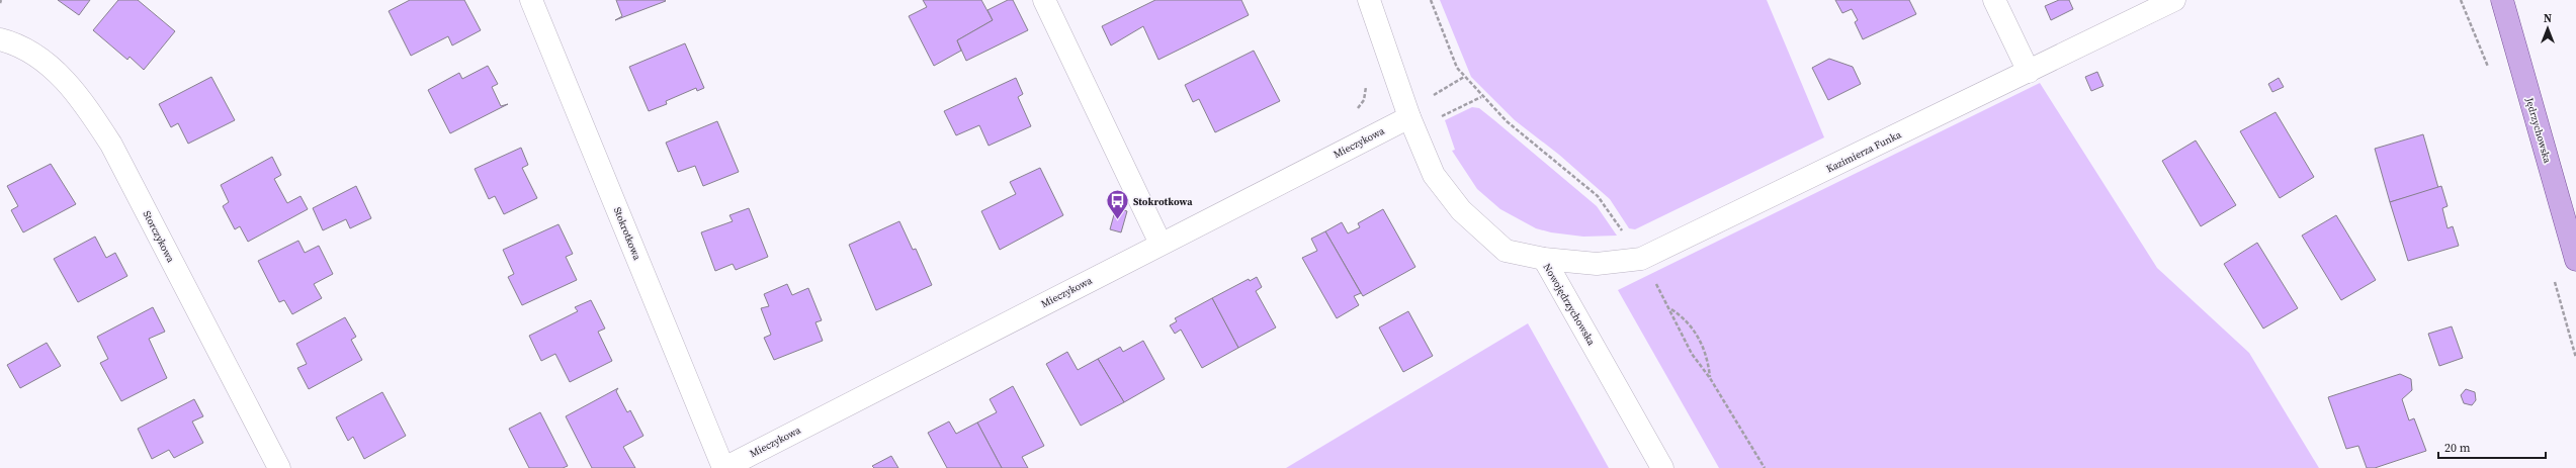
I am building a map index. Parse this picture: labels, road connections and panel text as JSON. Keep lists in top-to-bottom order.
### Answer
{
  "streets": {
    "main road": ["Jędrzychowska"],
    "street": [
      "Mieczykowa",
      "Kazimierza Funka",
      "Stokrotkowa",
      "Storczykowa",
      "Nowojędrzychowska"
    ]
  },
  "crossings": [
    ["Mieczykowa", "Stokrotkowa"],
    ["Mieczykowa", "Nowojędrzychowska"],
    ["Kazimierza Funka", "Nowojędrzychowska"]
  ],
  "places": {
    "bus stop": ["Stokrotkowa"]
  },
  "scale_bar": "20 m",
  "north": "top"
}
